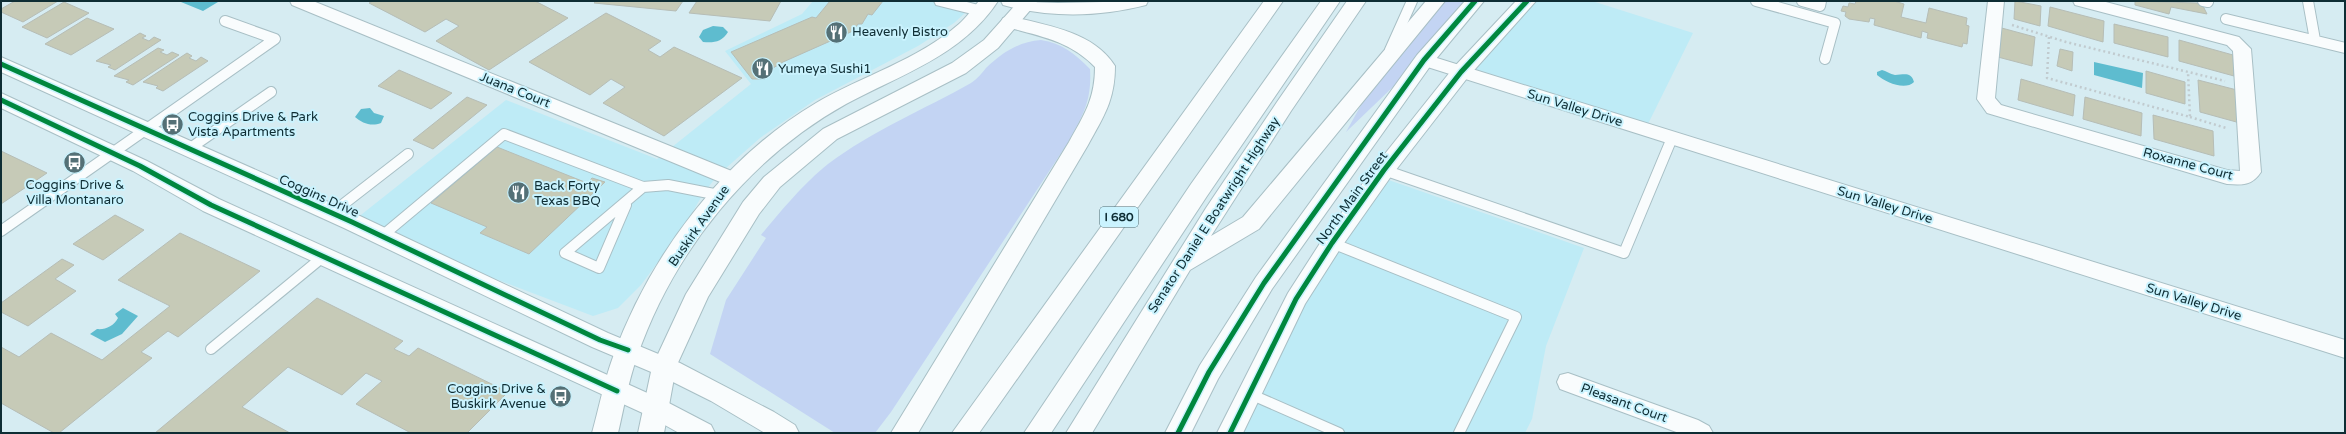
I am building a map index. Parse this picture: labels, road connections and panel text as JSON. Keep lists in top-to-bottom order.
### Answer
{
  "streets": {
    "main road": [
      "Coggins Drive",
      "North Main Street",
      "Senator Daniel E Boatwright Highway",
      "I 680",
      "Buskirk Avenue"
    ],
    "street": [
      "Juana Court",
      "Sun Valley Drive",
      "Roxanne Court",
      "Pleasant Court"
    ]
  },
  "crossings": [
    ["Juana Court", "Buskirk Avenue"],
    ["Sun Valley Drive", "North Main Street"],
    ["Coggins Drive", "Buskirk Avenue"]
  ],
  "places": {
    "restaurant": ["Heavenly Bistro", "Yumeya Sushi1", "Back Forty Texas BBQ"],
    "bus stop": ["Coggins Drive & Park Vista Apartments", "Coggins Drive & Villa Montanaro", "Coggins Drive & Buskirk Avenue"]
  }
}
